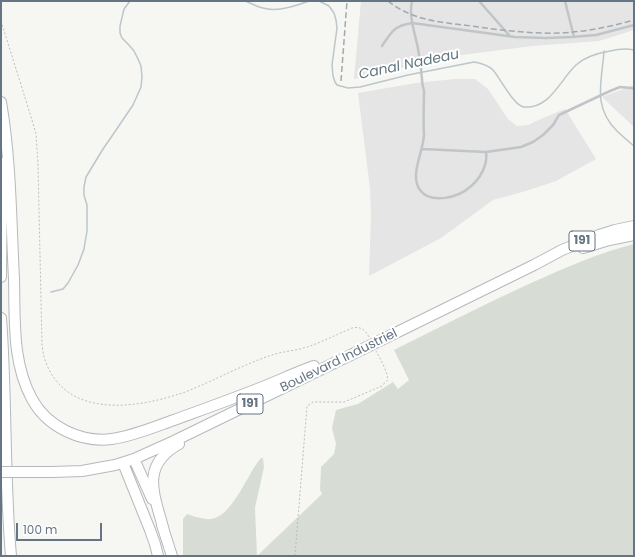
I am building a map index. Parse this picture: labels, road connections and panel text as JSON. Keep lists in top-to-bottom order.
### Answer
{
  "streets": {
    "highway": ["191", "Boulevard Industriel"]
  },
  "water": ["Canal Nadeau"],
  "scale_bar": "100 m"
}
